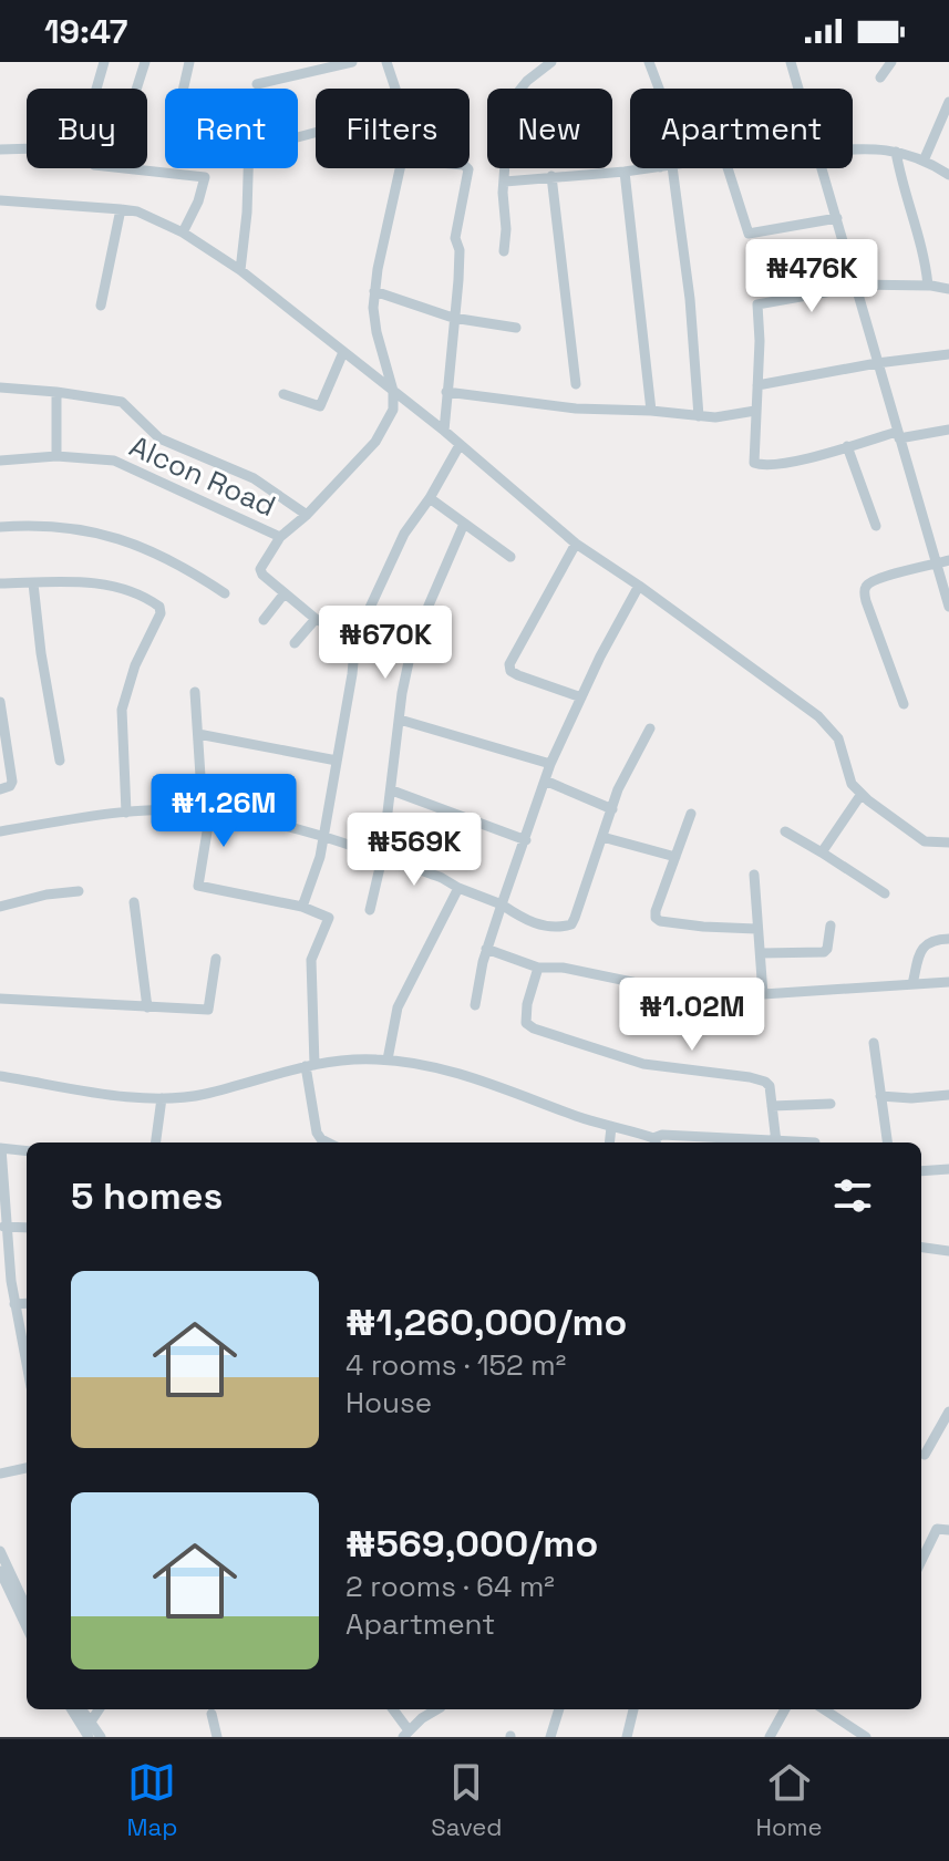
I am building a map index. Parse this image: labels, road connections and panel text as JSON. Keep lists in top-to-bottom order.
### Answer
{
  "streets": {
    "street": ["Alcon Road"]
  },
  "page": {
    "status": "19:47",
    "chip": [
      "Buy",
      "Rent",
      "Filters",
      "New",
      "Apartment"
    ],
    "price": [
      "₦476K",
      "₦670K",
      "₦1.26M",
      "₦569K",
      "₦1.02M"
    ],
    "heading": "5 homes",
    "list": [
      {
        "name": "₦1,260,000/mo",
        "note": "4 rooms · 152 m² · House"
      },
      {
        "name": "₦569,000/mo",
        "note": "2 rooms · 64 m² · Apartment"
      }
    ],
    "tabs": ["Map", "Saved", "Home"]
  }
}
